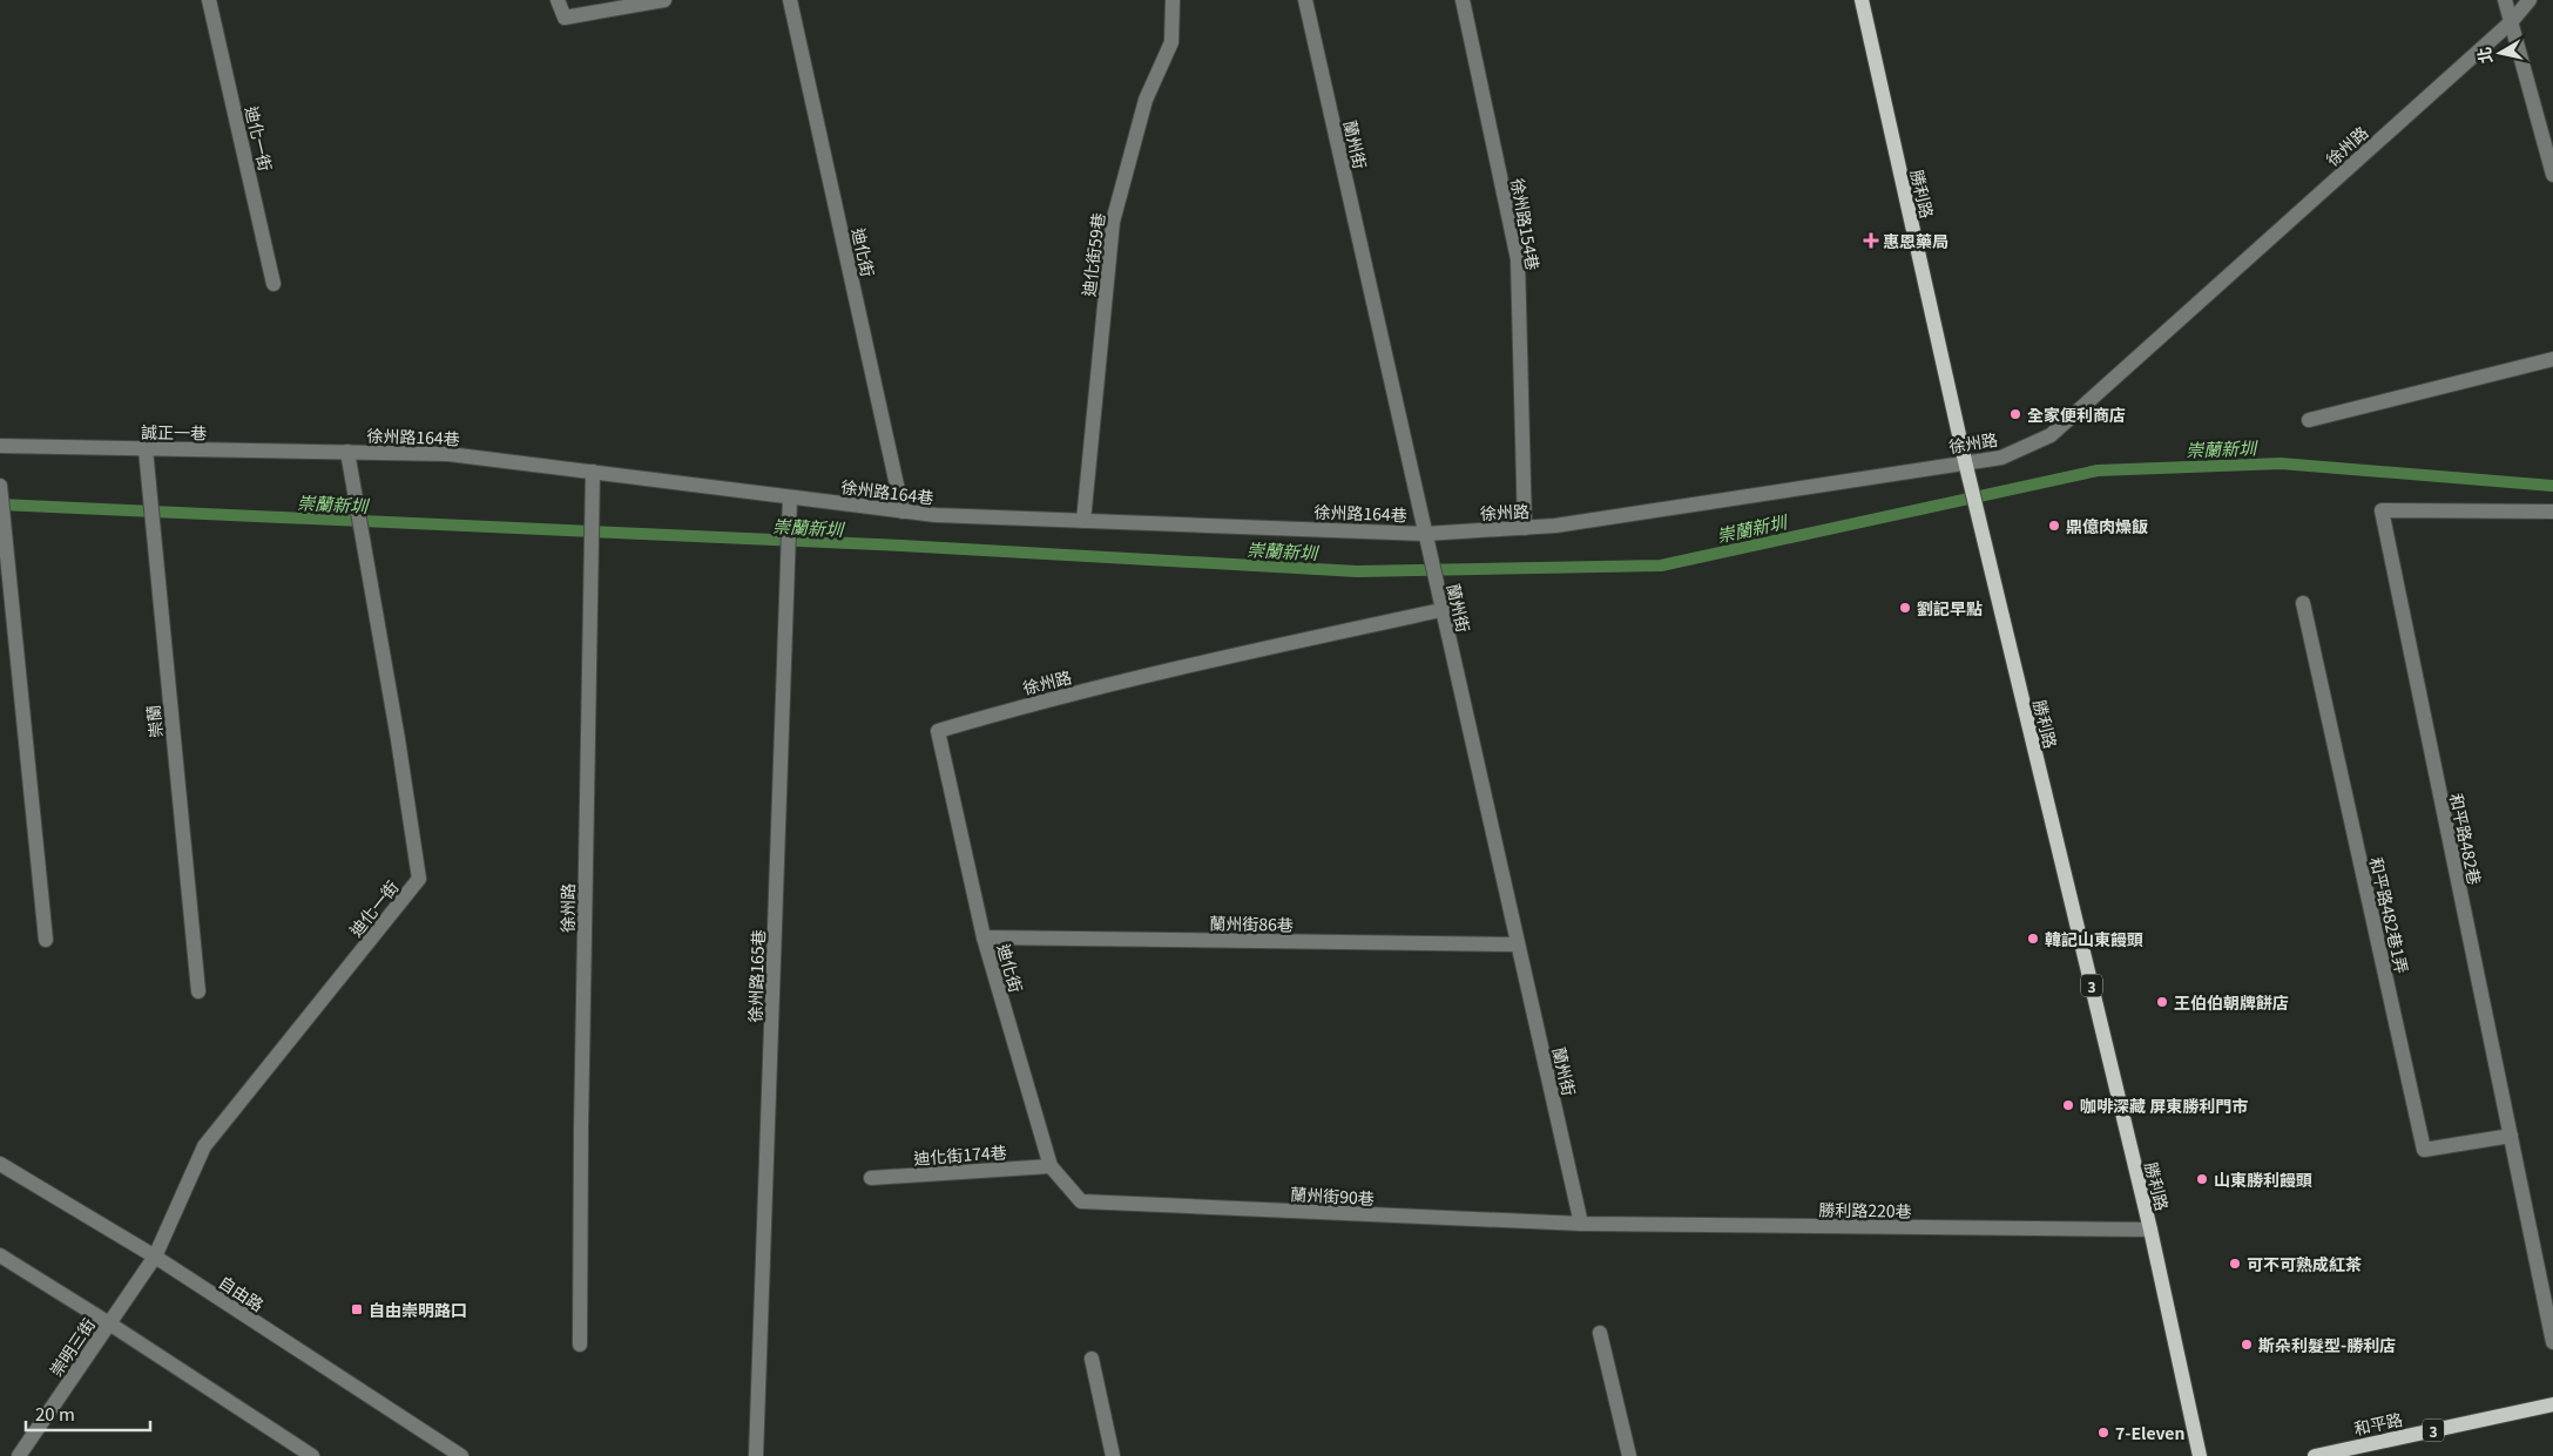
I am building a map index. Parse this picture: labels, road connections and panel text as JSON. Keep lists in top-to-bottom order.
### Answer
{
  "streets": {
    "main road": ["勝利路", "3", "和平路"],
    "street": [
      "迪化一街",
      "蘭州街",
      "徐州路",
      "徐州路154巷",
      "迪化街",
      "迪化街59巷",
      "誠正一巷",
      "徐州路164巷",
      "崇蘭",
      "和平路482巷",
      "和平路482巷1弄",
      "蘭州街86巷",
      "徐州路165巷",
      "迪化街174巷",
      "蘭州街90巷",
      "勝利路220巷",
      "自由路",
      "崇明三街"
    ]
  },
  "crossings": [
    ["迪化一街", "誠正一巷"],
    ["迪化一街", "徐州路164巷"],
    ["迪化一街", "自由路"],
    ["迪化一街", "崇明三街"],
    ["蘭州街", "徐州路"],
    ["蘭州街", "徐州路164巷"],
    ["蘭州街", "蘭州街86巷"],
    ["蘭州街", "蘭州街90巷"],
    ["蘭州街", "勝利路220巷"],
    ["徐州路", "勝利路"],
    ["徐州路", "徐州路154巷"],
    ["徐州路", "迪化街"],
    ["徐州路", "徐州路164巷"],
    ["勝利路", "勝利路220巷"],
    ["迪化街", "徐州路164巷"],
    ["迪化街", "蘭州街86巷"],
    ["迪化街", "迪化街174巷"],
    ["迪化街", "蘭州街90巷"],
    ["迪化街59巷", "徐州路164巷"],
    ["誠正一巷", "徐州路164巷"],
    ["誠正一巷", "崇蘭"],
    ["徐州路164巷", "徐州路165巷"],
    ["和平路482巷", "和平路482巷1弄"],
    ["蘭州街90巷", "勝利路220巷"],
    ["自由路", "崇明三街"]
  ],
  "water": ["崇蘭新圳"],
  "places": {
    "health": ["惠恩藥局"],
    "other": [
      "全家便利商店",
      "鼎億肉燥飯",
      "劉記早點",
      "韓記山東饅頭",
      "王伯伯朝牌餅店",
      "咖啡深藏 屏東勝利門市",
      "山東勝利饅頭",
      "可不可熟成紅茶",
      "斯朵利髮型-勝利店",
      "7-Eleven"
    ],
    "transit": ["自由崇明路口"]
  },
  "scale_bar": "20 m",
  "north": "left"
}
